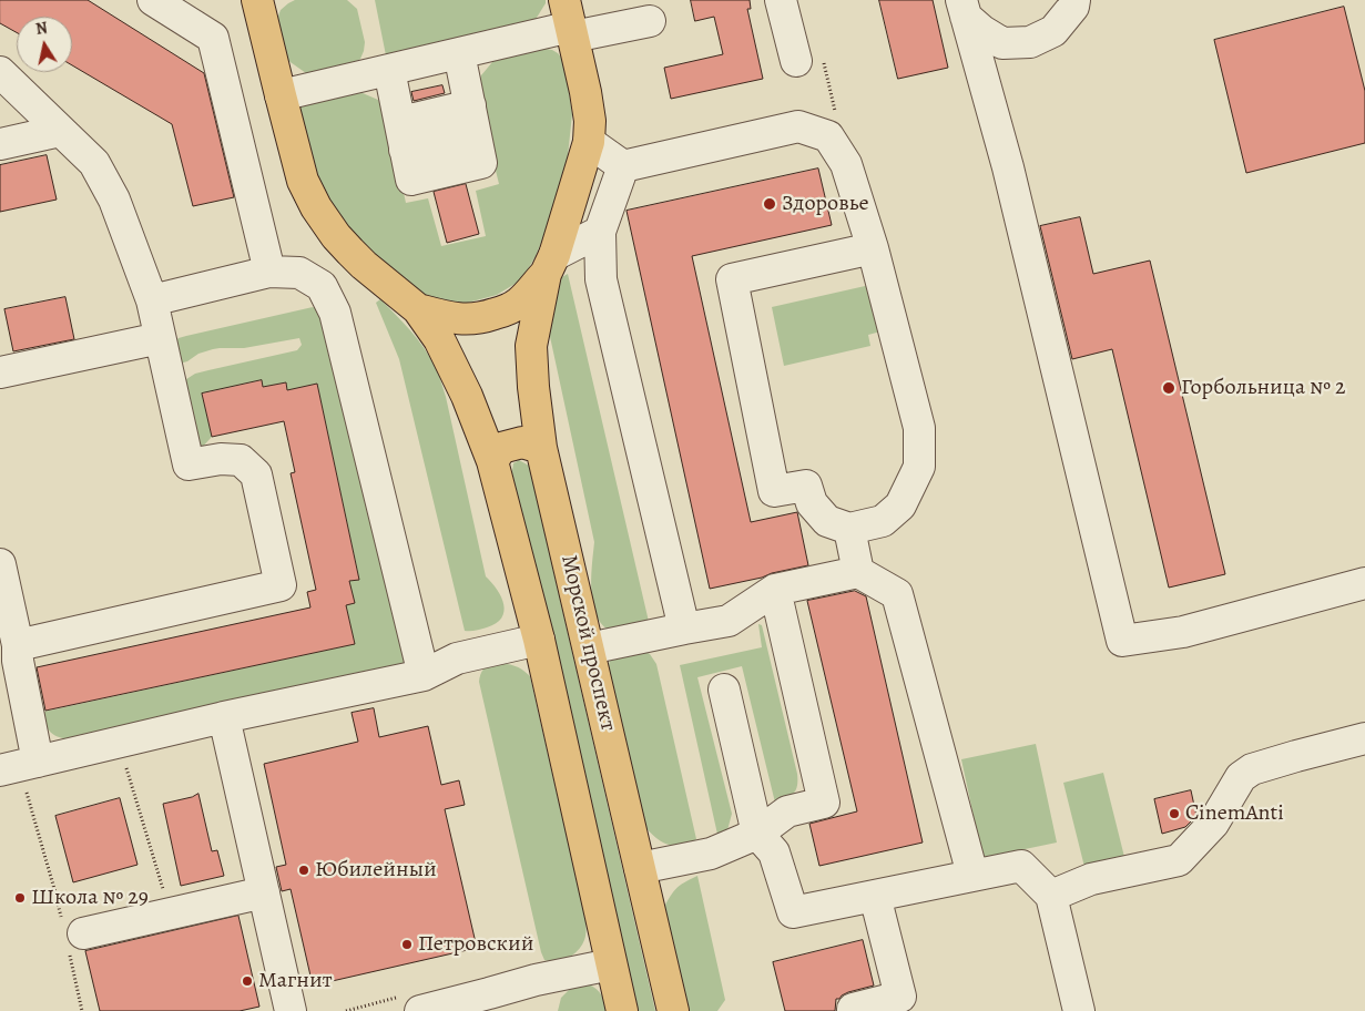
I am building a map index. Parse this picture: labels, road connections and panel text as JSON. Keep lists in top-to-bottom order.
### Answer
{
  "streets": {
    "main road": ["Морской проспект"]
  },
  "places": [
    "Здоровье",
    "Горбольница № 2",
    "CinemAnti",
    "Юбилейный",
    "Школа № 29",
    "Петровский",
    "Магнит"
  ],
  "north": "top"
}
